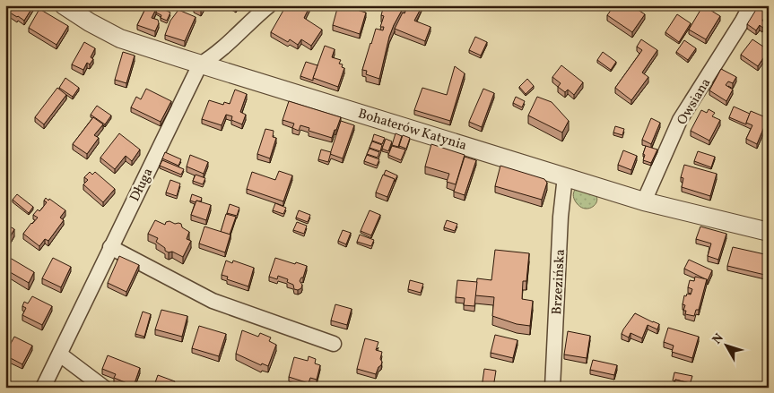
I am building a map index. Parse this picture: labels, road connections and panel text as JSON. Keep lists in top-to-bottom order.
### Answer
{
  "streets": {
    "street": [
      "Owsiana",
      "Bohaterów Katynia",
      "Długa",
      "Brzezińska"
    ]
  },
  "crossings": [
    ["Owsiana", "Bohaterów Katynia"],
    ["Bohaterów Katynia", "Długa"],
    ["Bohaterów Katynia", "Brzezińska"]
  ],
  "north": "top left"
}
